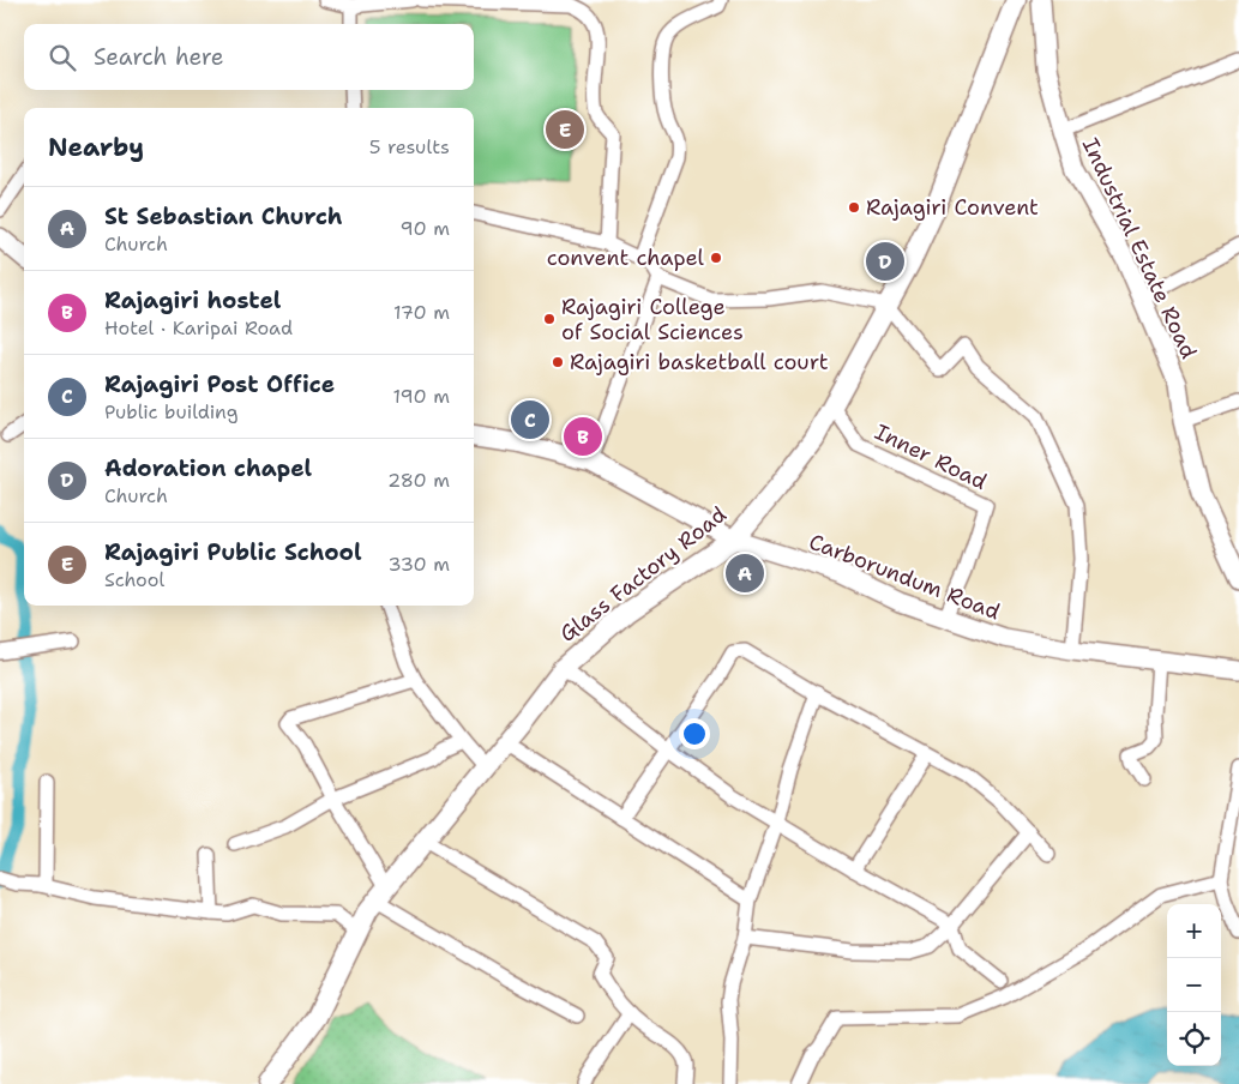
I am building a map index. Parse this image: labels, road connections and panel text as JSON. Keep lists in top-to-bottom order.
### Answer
{
  "streets": {
    "main road": ["Glass Factory Road"],
    "street": ["Industrial Estate Road", "Inner Road", "Carborundum Road"]
  },
  "crossings": [
    ["Inner Road", "Glass Factory Road"],
    ["Inner Road", "Carborundum Road"],
    ["Glass Factory Road", "Carborundum Road"]
  ],
  "places": [
    "Rajagiri Convent",
    "convent chapel",
    "Rajagiri College of Social Sciences",
    "Rajagiri basketball court"
  ],
  "page": {
    "search": "Search here",
    "pins": [
      "E",
      "D",
      "C",
      "B",
      "A"
    ],
    "heading": ["Nearby", "5 results"],
    "list": [
      {
        "mark": "A",
        "name": "St Sebastian Church",
        "note": "Church",
        "value": "90 m"
      },
      {
        "mark": "B",
        "name": "Rajagiri hostel",
        "note": "Hotel · Karipai Road",
        "value": "170 m"
      },
      {
        "mark": "C",
        "name": "Rajagiri Post Office",
        "note": "Public building",
        "value": "190 m"
      },
      {
        "mark": "D",
        "name": "Adoration chapel",
        "note": "Church",
        "value": "280 m"
      },
      {
        "mark": "E",
        "name": "Rajagiri Public School",
        "note": "School",
        "value": "330 m"
      }
    ],
    "map_buttons": ["+", "−"]
  }
}
